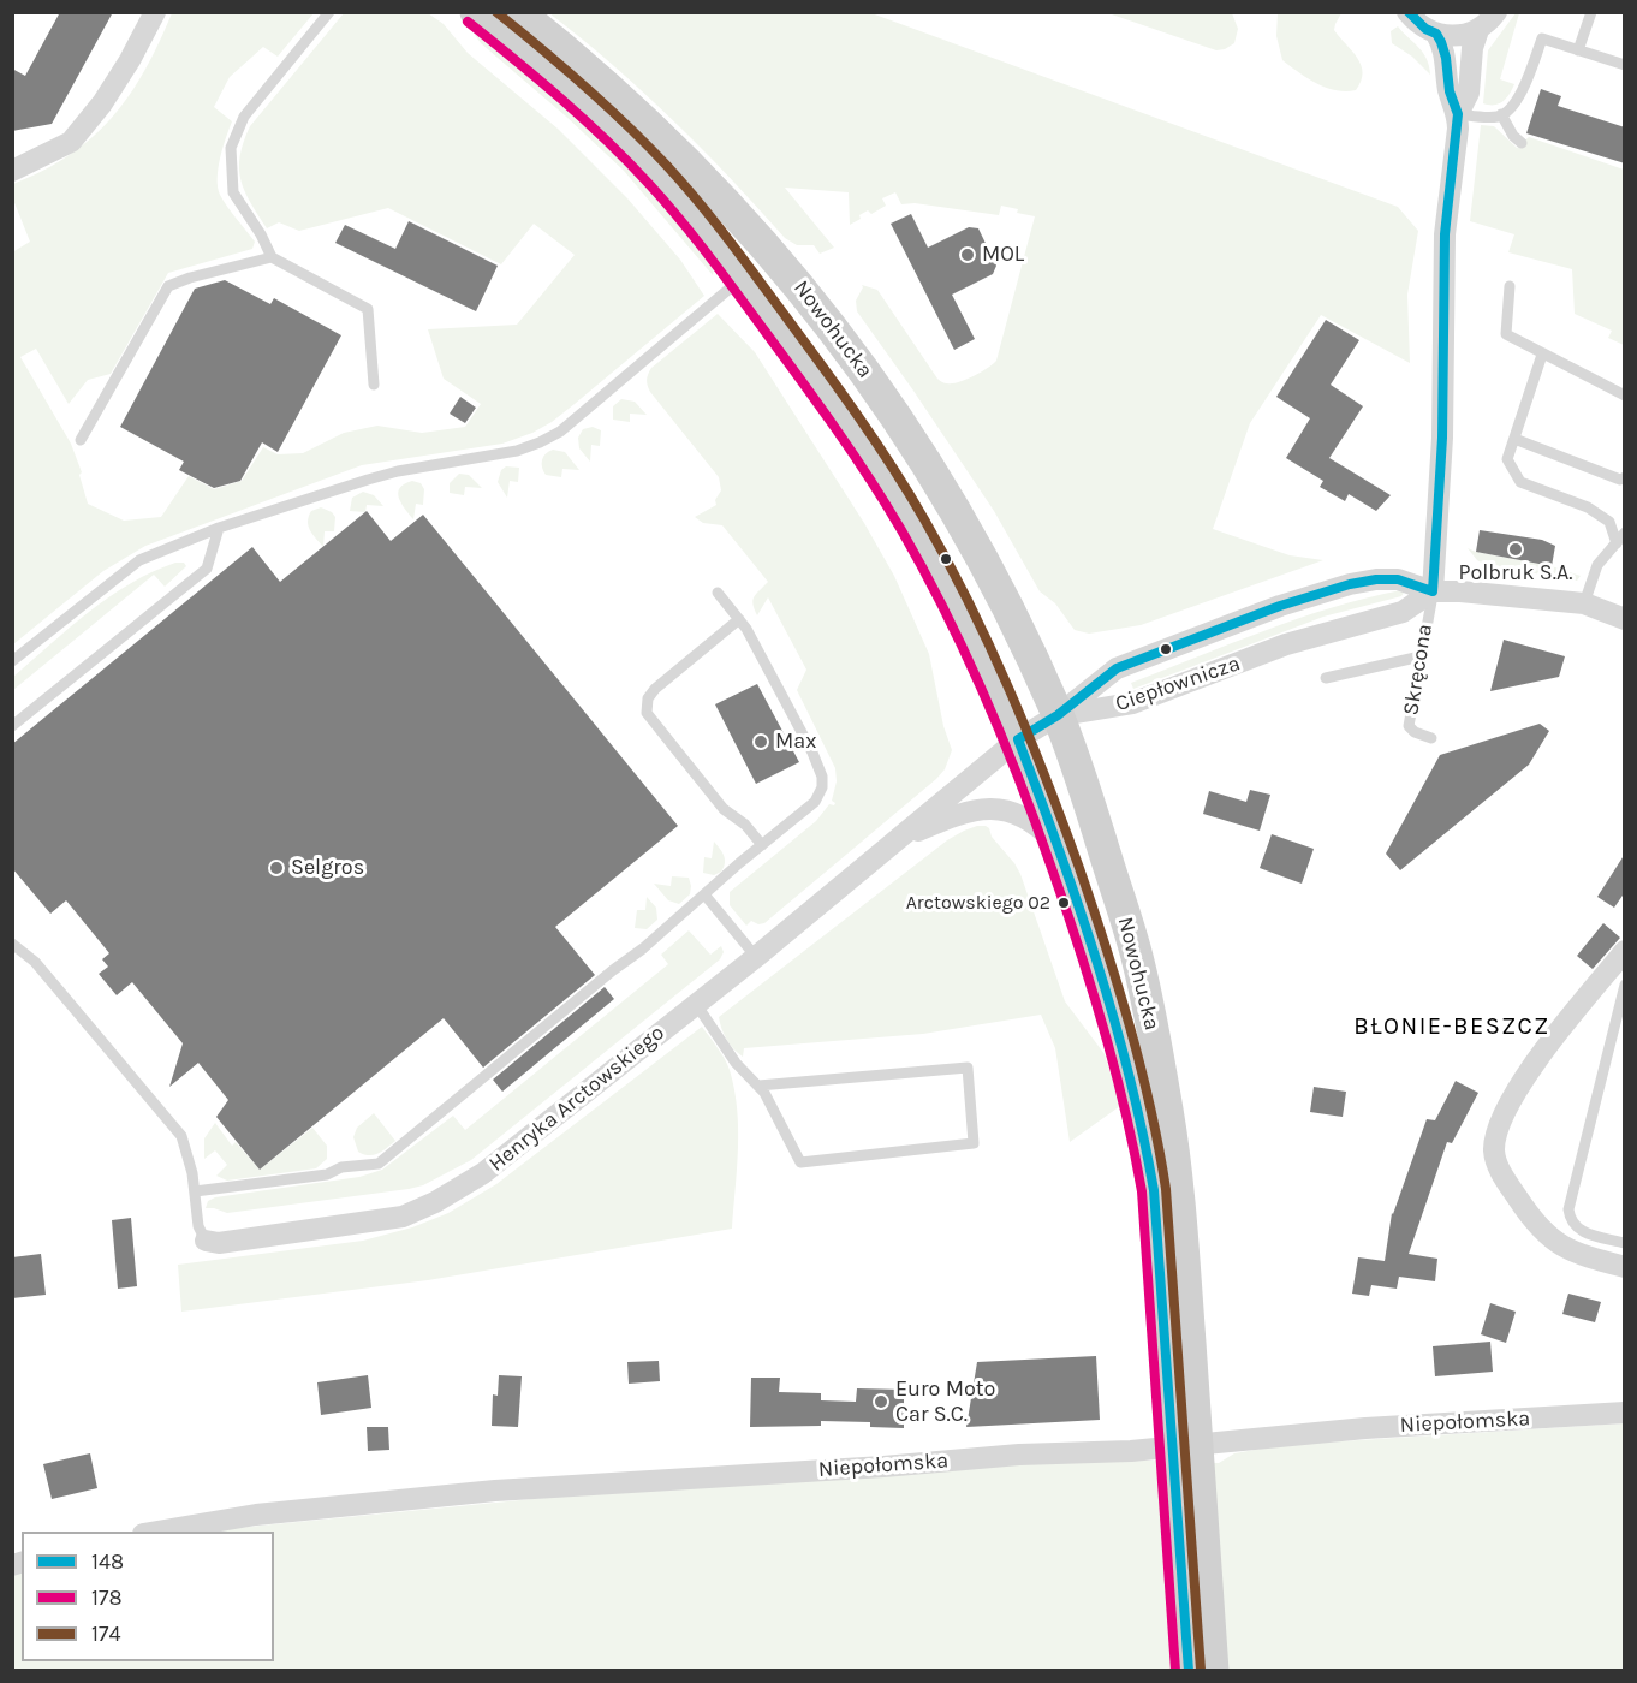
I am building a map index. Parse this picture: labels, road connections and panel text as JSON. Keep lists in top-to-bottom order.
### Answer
{
  "streets": {
    "main road": ["Nowohucka"],
    "street": [
      "Skręcona",
      "Ciepłownicza",
      "Henryka Arctowskiego",
      "Niepołomska"
    ]
  },
  "crossings": [
    ["Nowohucka", "Ciepłownicza"],
    ["Nowohucka", "Henryka Arctowskiego"],
    ["Skręcona", "Ciepłownicza"]
  ],
  "districts": ["BŁONIE-BESZCZ"],
  "places": [
    "MOL",
    "Polbruk S.A.",
    "Max",
    "Selgros",
    "Arctowskiego 02",
    "Euro Moto Car S.C."
  ],
  "lines": ["transit line 148", "transit line 174", "transit line 178"],
  "legend": ["148", "178", "174"]
}
